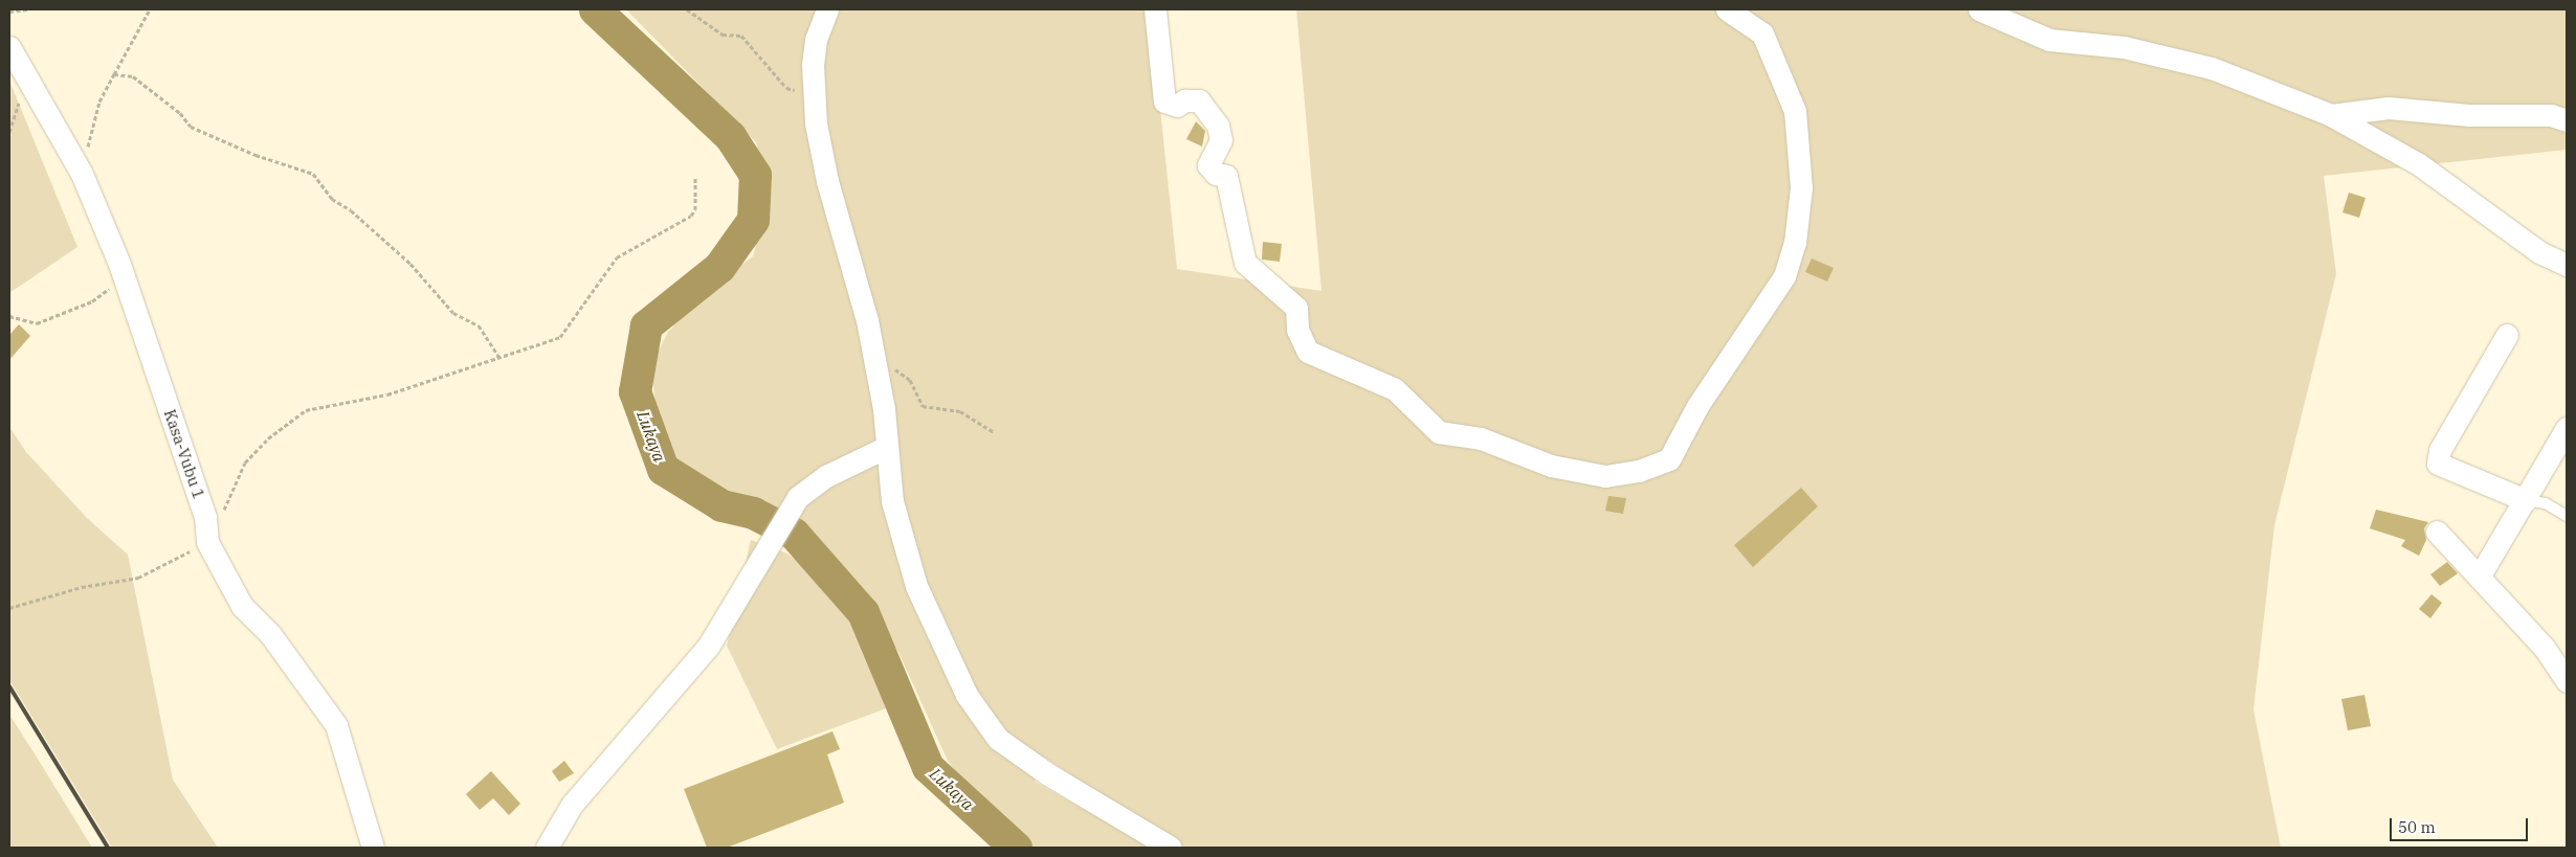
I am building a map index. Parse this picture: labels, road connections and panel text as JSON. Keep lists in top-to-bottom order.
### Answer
{
  "streets": {
    "street": ["Kasa-Vubu 1"]
  },
  "water": ["Lukaya"],
  "scale_bar": "50 m"
}
